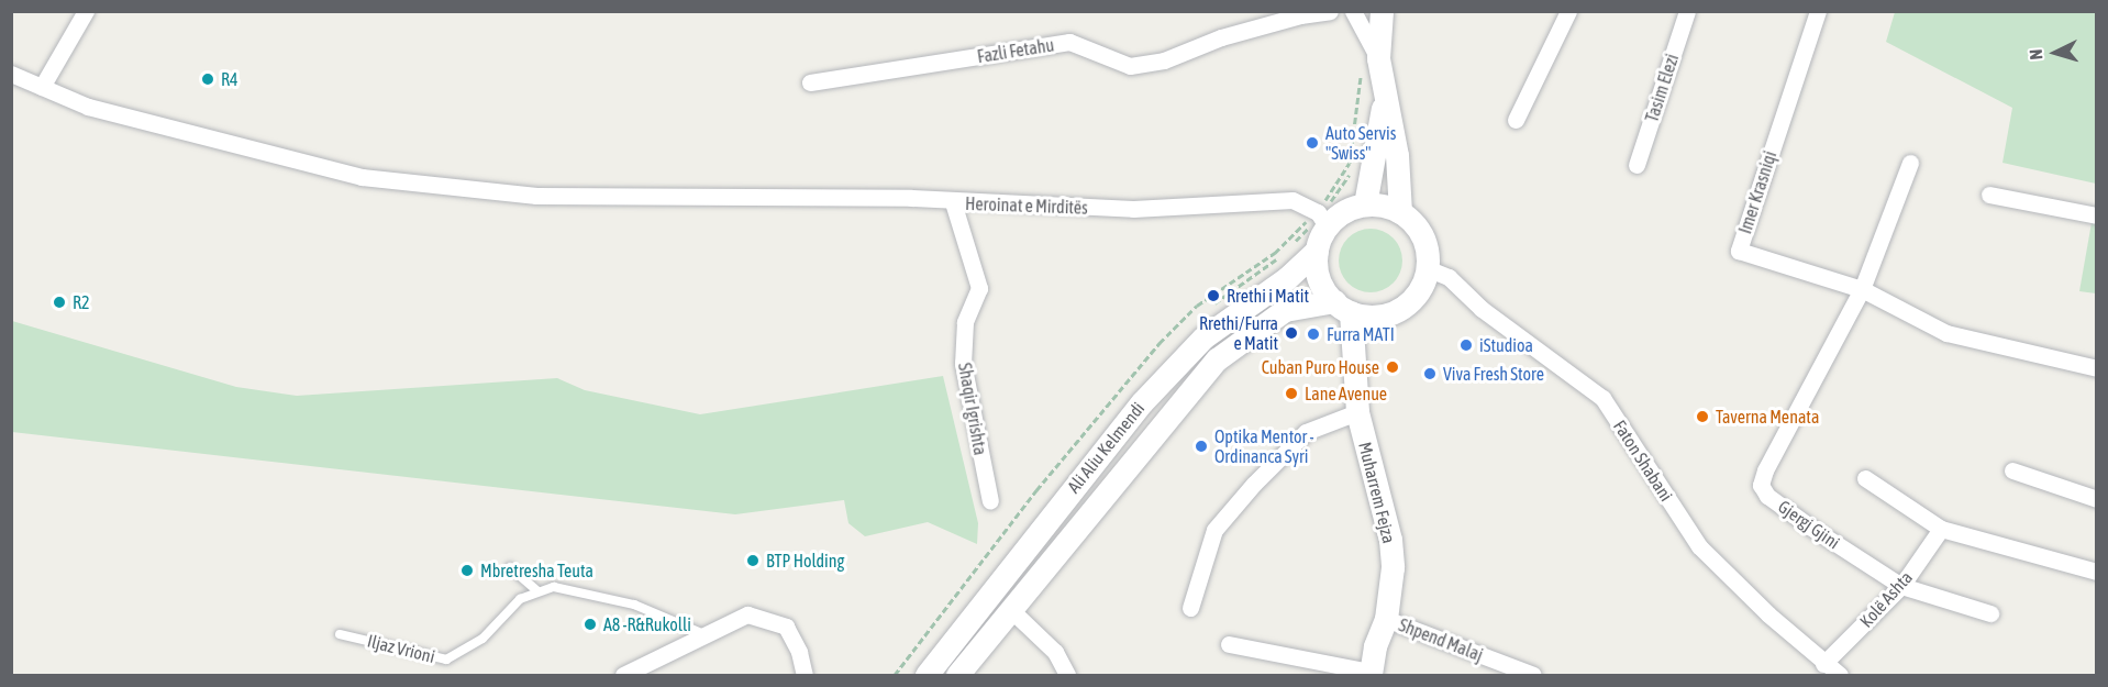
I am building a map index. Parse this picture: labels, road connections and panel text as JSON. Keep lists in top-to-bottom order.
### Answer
{
  "streets": {
    "main road": ["Ali Aliu Kelmendi", "Muharrem Fejza"],
    "street": [
      "Fazli Fetahu",
      "Tasim Elezi",
      "Imer Krasniqi",
      "Heroinat e Mirditës",
      "Shaqir Igrishta",
      "Faton Shabani",
      "Gjergj Gjini",
      "Kolë Ashta",
      "Shpend Malaj"
    ],
    "lane": ["Iljaz Vrioni"]
  },
  "crossings": [
    ["Imer Krasniqi", "Gjergj Gjini"],
    ["Heroinat e Mirditës", "Shaqir Igrishta"],
    ["Heroinat e Mirditës", "Ali Aliu Kelmendi"],
    ["Heroinat e Mirditës", "Faton Shabani"],
    ["Heroinat e Mirditës", "Muharrem Fejza"],
    ["Ali Aliu Kelmendi", "Faton Shabani"],
    ["Ali Aliu Kelmendi", "Muharrem Fejza"],
    ["Faton Shabani", "Muharrem Fejza"],
    ["Faton Shabani", "Kolë Ashta"],
    ["Muharrem Fejza", "Shpend Malaj"],
    ["Gjergj Gjini", "Kolë Ashta"]
  ],
  "places": [
    "R4",
    "Auto Servis \"Swiss\"",
    "Rrethi i Matit",
    "R2",
    "Rrethi/Furra e Matit",
    "Furra MATI",
    "iStudioa",
    "Cuban Puro House",
    "Viva Fresh Store",
    "Lane Avenue",
    "Taverna Menata",
    "Optika Mentor - Ordinanca Syri",
    "BTP Holding",
    "Mbretresha Teuta",
    "A8 -R&Rukolli"
  ],
  "north": "left"
}
